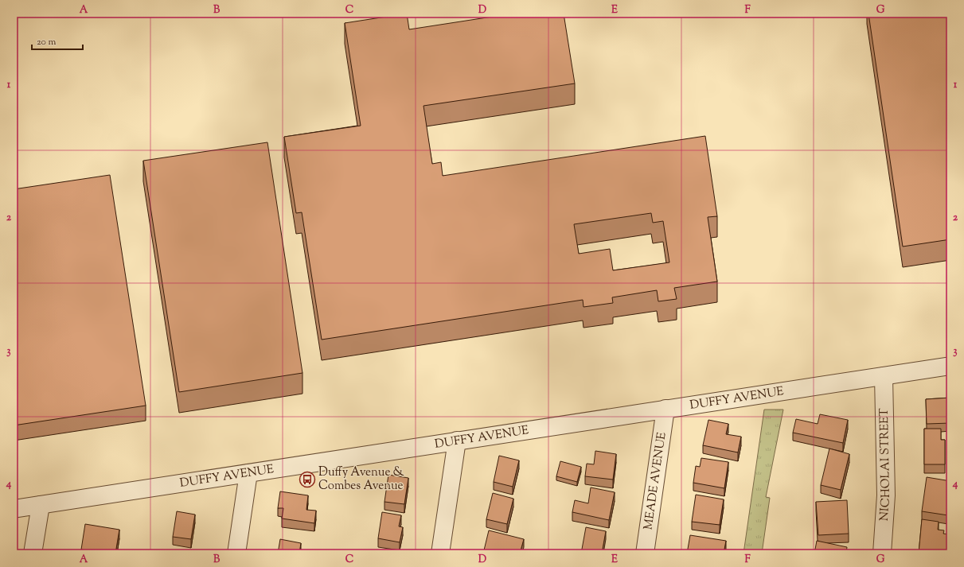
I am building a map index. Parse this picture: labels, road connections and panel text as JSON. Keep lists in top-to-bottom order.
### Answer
{
  "streets": {
    "street": ["DUFFY AVENUE", "NICHOLAI STREET", "MEADE AVENUE"]
  },
  "crossings": [
    ["DUFFY AVENUE", "NICHOLAI STREET"],
    ["DUFFY AVENUE", "MEADE AVENUE"]
  ],
  "places": {
    "bus stop": ["Duffy Avenue & Combes Avenue"]
  },
  "scale_bar": "20 m",
  "grid": {
    "columns": [
      "A",
      "B",
      "C",
      "D",
      "E",
      "F",
      "G"
    ],
    "rows": [
      "1",
      "2",
      "3",
      "4"
    ]
  }
}
